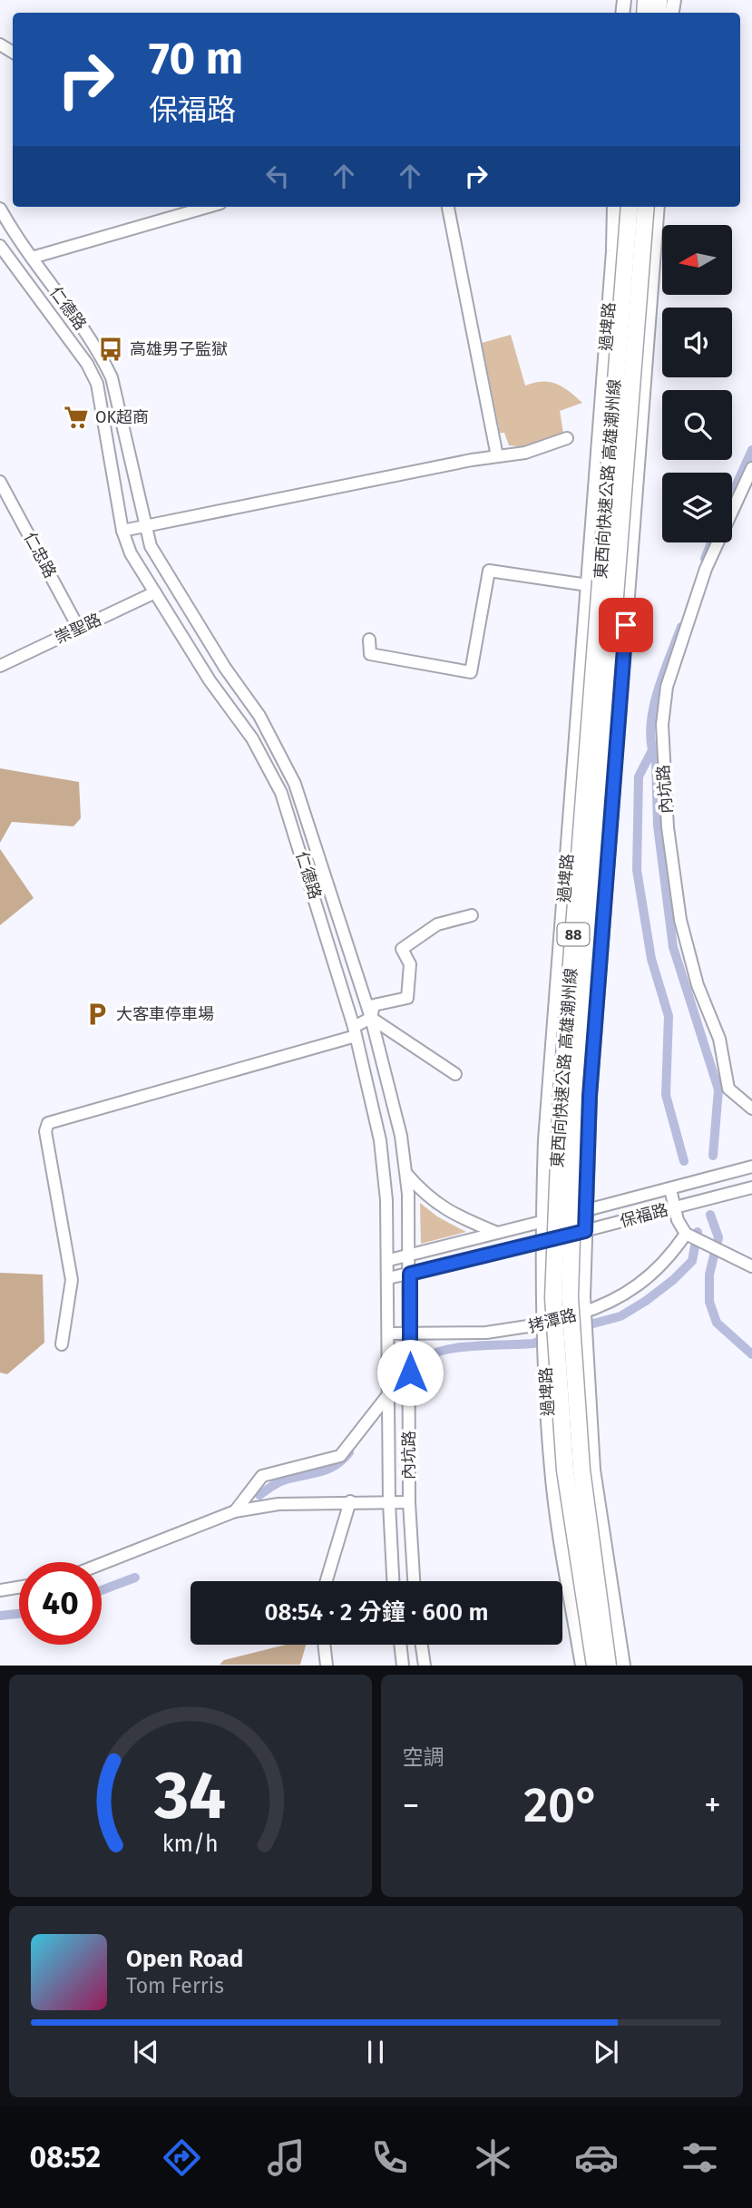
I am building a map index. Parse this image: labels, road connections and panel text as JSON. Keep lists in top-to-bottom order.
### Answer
{
  "streets": {
    "highway": ["東西向快速公路 高雄潮州線", "88"],
    "main road": ["過埤路"],
    "street": [
      "仁德路",
      "仁忠路",
      "崇聖路",
      "內坑路",
      "保福路",
      "拷潭路"
    ]
  },
  "crossings": [
    ["仁德路", "崇聖路"],
    ["仁德路", "內坑路"],
    ["仁德路", "保福路"],
    ["過埤路", "保福路"],
    ["過埤路", "拷潭路"],
    ["仁忠路", "崇聖路"],
    ["內坑路", "保福路"],
    ["內坑路", "拷潭路"]
  ],
  "places": {
    "bus stop": ["高雄男子監獄"],
    "supermarket": ["OK超商"],
    "parking": ["大客車停車場"]
  },
  "north": "left",
  "page": {
    "turn": ["70 m", "保福路"],
    "limit": "40",
    "trip": "08:54 · 2 分鐘 · 600 m",
    "tile": "空調",
    "heat": ["−", "20°", "+"],
    "song": ["Open Road", "Tom Ferris"],
    "tabs": "08:52",
    "gauge": ["34", "km/h"]
  }
}
